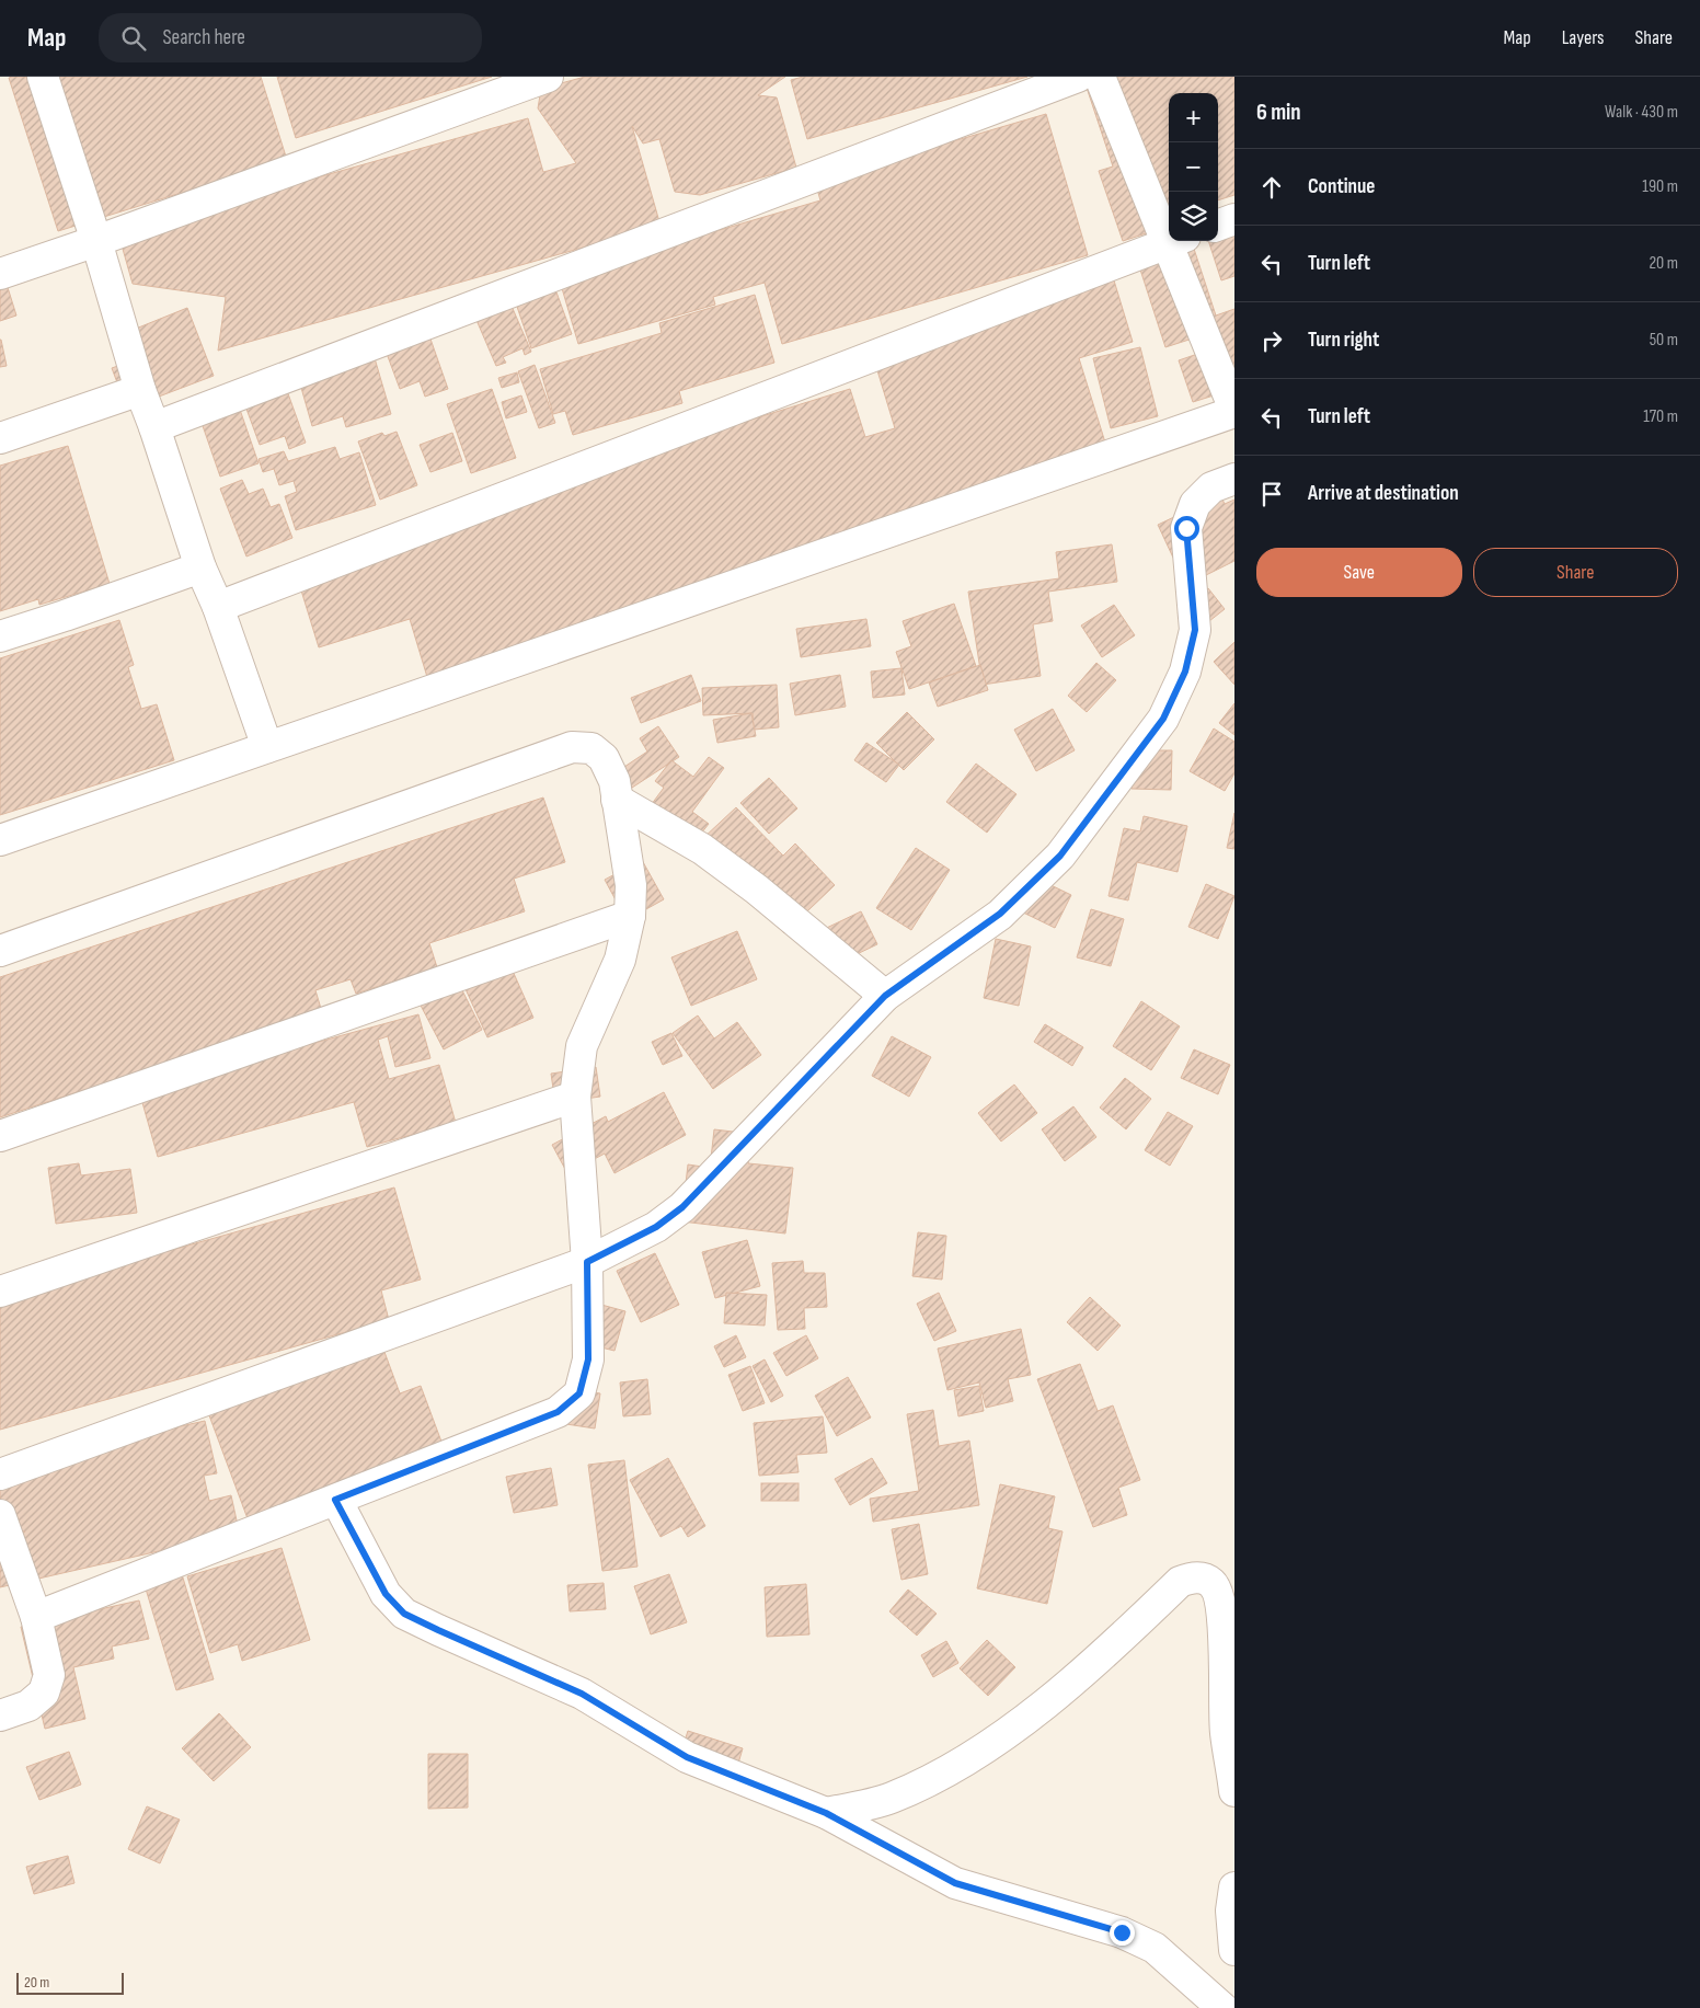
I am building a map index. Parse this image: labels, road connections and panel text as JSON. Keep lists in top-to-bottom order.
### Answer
{
  "scale_bar": "20 m",
  "page": {
    "header": "Map",
    "search": "Search here",
    "nav": ["Map", "Layers", "Share"],
    "heading": ["6 min", "Walk · 430 m"],
    "map_buttons": ["+", "−"],
    "list": [
      ["Continue", "190 m"],
      ["Turn left", "20 m"],
      ["Turn right", "50 m"],
      ["Turn left", "170 m"],
      "Arrive at destination"
    ],
    "buttons": ["Save", "Share"],
    "scale": "20 m"
  }
}
